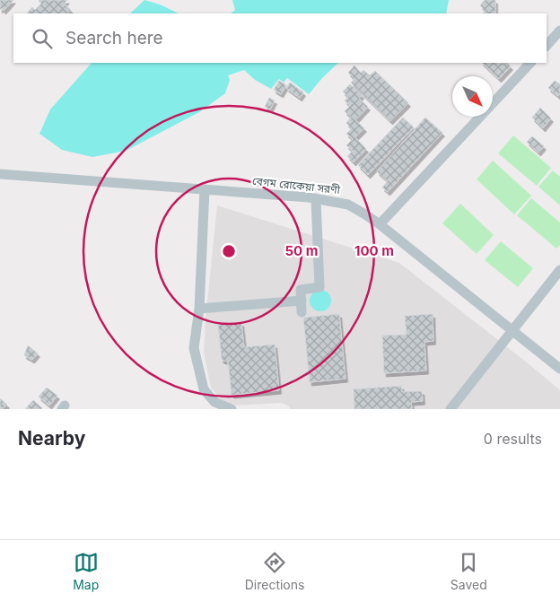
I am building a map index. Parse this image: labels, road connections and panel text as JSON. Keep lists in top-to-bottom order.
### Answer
{
  "streets": {
    "street": ["বেগম রোকেয়া সরণী"]
  },
  "north": "bottom right",
  "page": {
    "search": "Search here",
    "heading": ["Nearby", "0 results"],
    "nav": ["Map", "Directions", "Saved"]
  },
  "rings": ["50 m", "100 m"]
}
